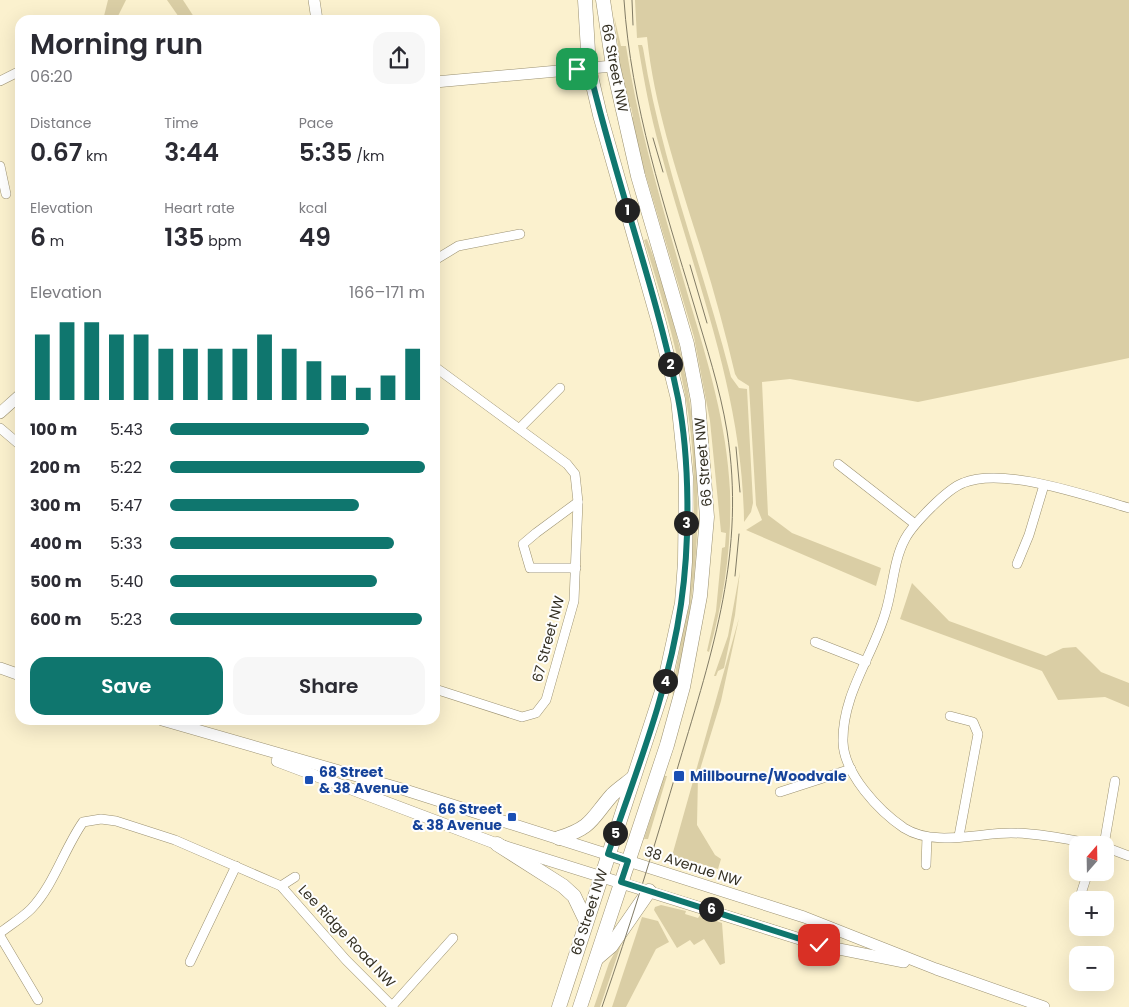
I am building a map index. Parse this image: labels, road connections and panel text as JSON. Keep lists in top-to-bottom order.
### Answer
{
  "streets": {
    "main road": ["66 Street NW"],
    "street": ["67 Street NW", "38 Avenue NW", "Lee Ridge Road NW"]
  },
  "crossings": [
    ["66 Street NW", "38 Avenue NW"]
  ],
  "places": {
    "transit": ["Millbourne/Woodvale", "68 Street & 38 Avenue", "66 Street & 38 Avenue"]
  },
  "north": "top",
  "page": {
    "heading": ["Morning run", "06:20"],
    "stats": [
      ["Distance", "0.67 km"],
      ["Time", "3:44"],
      ["Pace", "5:35 /km"],
      ["Elevation", "6 m"],
      ["Heart rate", "135 bpm"],
      ["kcal", "49"]
    ],
    "pins": [
      "1",
      "2",
      "3",
      "4",
      "5",
      "6"
    ],
    "chart": ["Elevation", "166–171 m"],
    "list": [
      {
        "name": "100 m",
        "note": "5:43"
      },
      {
        "name": "200 m",
        "note": "5:22"
      },
      {
        "name": "300 m",
        "note": "5:47"
      },
      {
        "name": "400 m",
        "note": "5:33"
      },
      {
        "name": "500 m",
        "note": "5:40"
      },
      {
        "name": "600 m",
        "note": "5:23"
      }
    ],
    "buttons": ["Save", "Share"],
    "map_buttons": ["+", "−"]
  }
}
